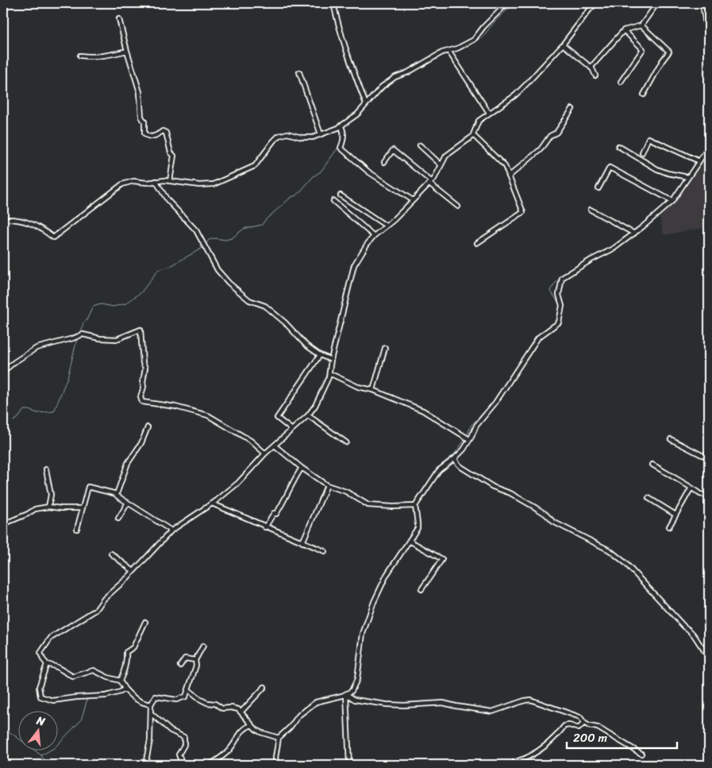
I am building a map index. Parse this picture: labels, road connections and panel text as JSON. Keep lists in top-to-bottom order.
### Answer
{
  "scale_bar": "200 m",
  "north": "top"
}
